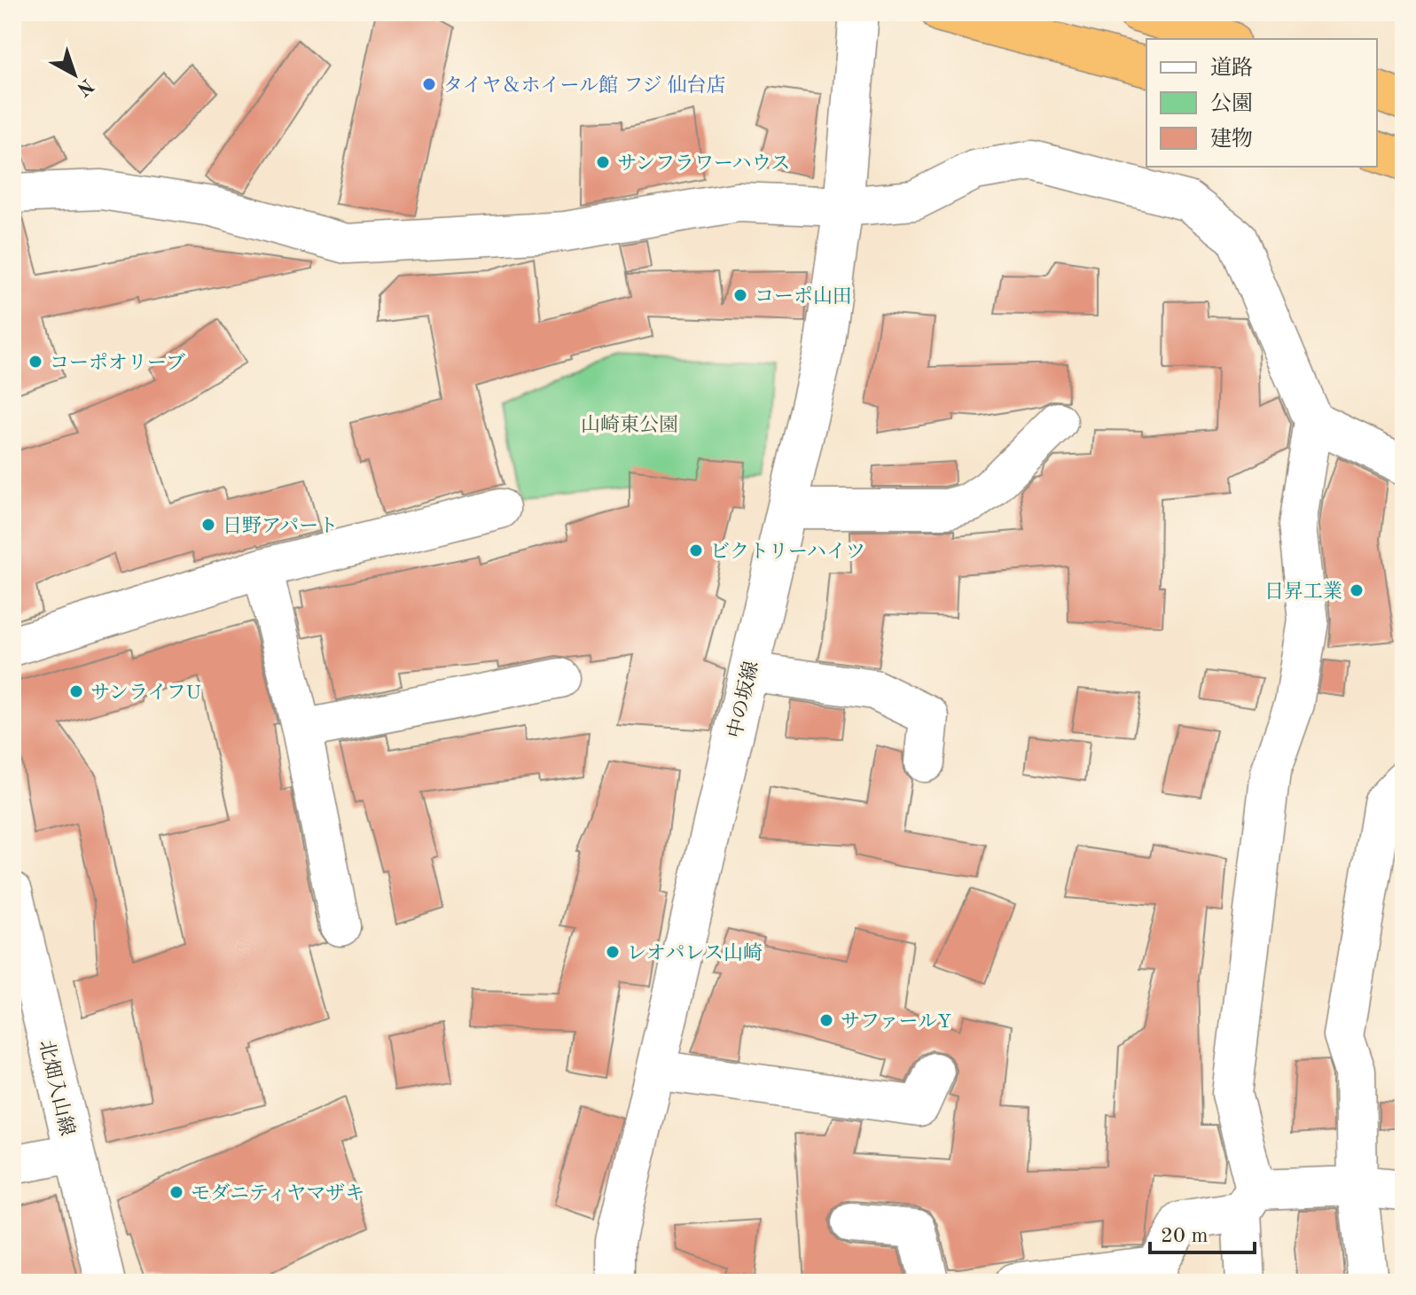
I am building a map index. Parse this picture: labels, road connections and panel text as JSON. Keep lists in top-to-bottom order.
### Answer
{
  "streets": {
    "street": ["中の坂線", "北畑入山線"]
  },
  "parks": ["山崎東公園"],
  "places": [
    "タイヤ＆ホイール館 フジ 仙台店",
    "サンフラワーハウス",
    "コーポ山田",
    "コーポオリーブ",
    "日野アパート",
    "ビクトリーハイツ",
    "日昇工業",
    "サンライフU",
    "レオパレス山崎",
    "サファールY",
    "モダニティヤマザキ"
  ],
  "legend": ["道路", "公園", "建物"],
  "scale_bar": "20 m",
  "north": "bottom right"
}
